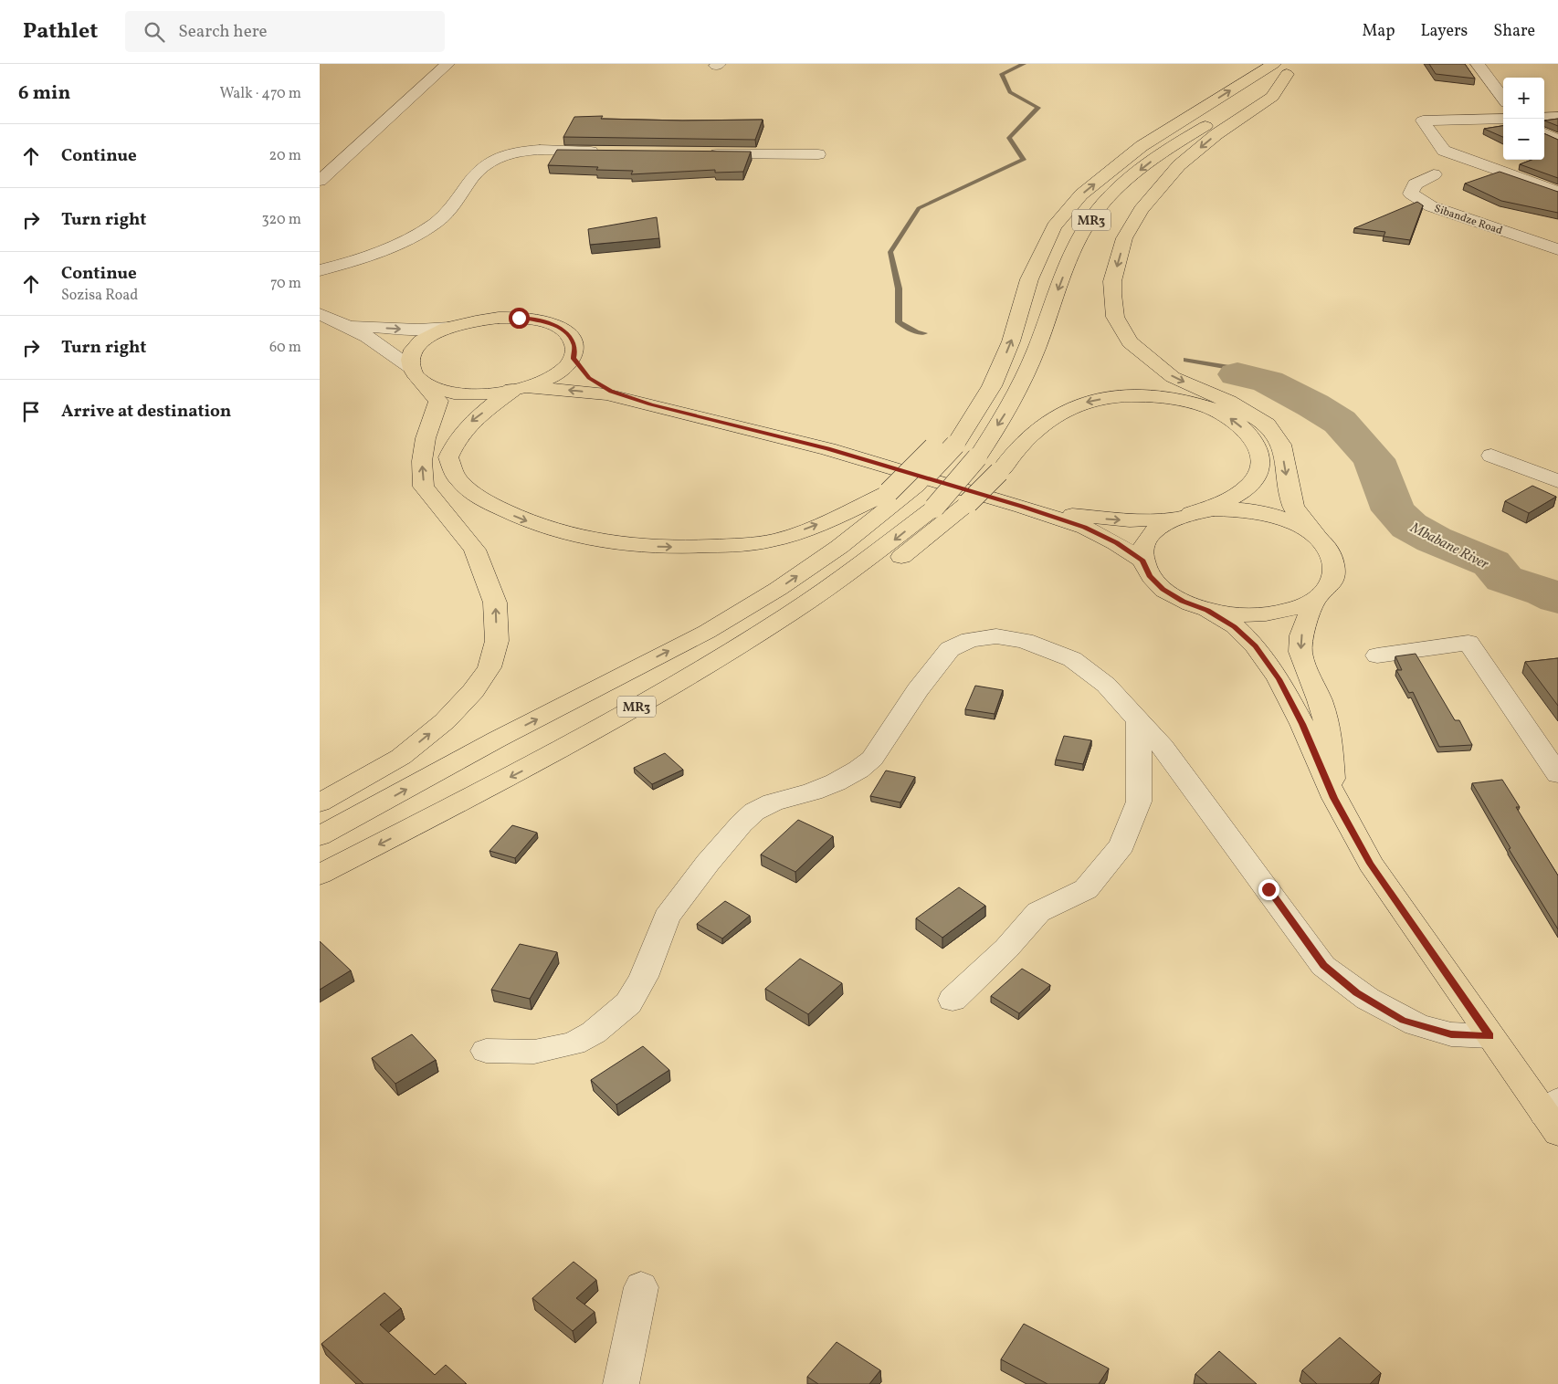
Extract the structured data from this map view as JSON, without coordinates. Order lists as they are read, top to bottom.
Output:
{
  "streets": {
    "main road": ["MR3"],
    "street": ["Sibandze Road"]
  },
  "water": ["Mbabane River"],
  "page": {
    "header": "Pathlet",
    "search": "Search here",
    "nav": ["Map", "Layers", "Share"],
    "heading": ["6 min", "Walk · 470 m"],
    "map_buttons": ["+", "−"],
    "list": [
      ["Continue", "20 m"],
      ["Turn right", "320 m"],
      ["Continue", "Sozisa Road", "70 m"],
      ["Turn right", "60 m"],
      "Arrive at destination"
    ]
  }
}
